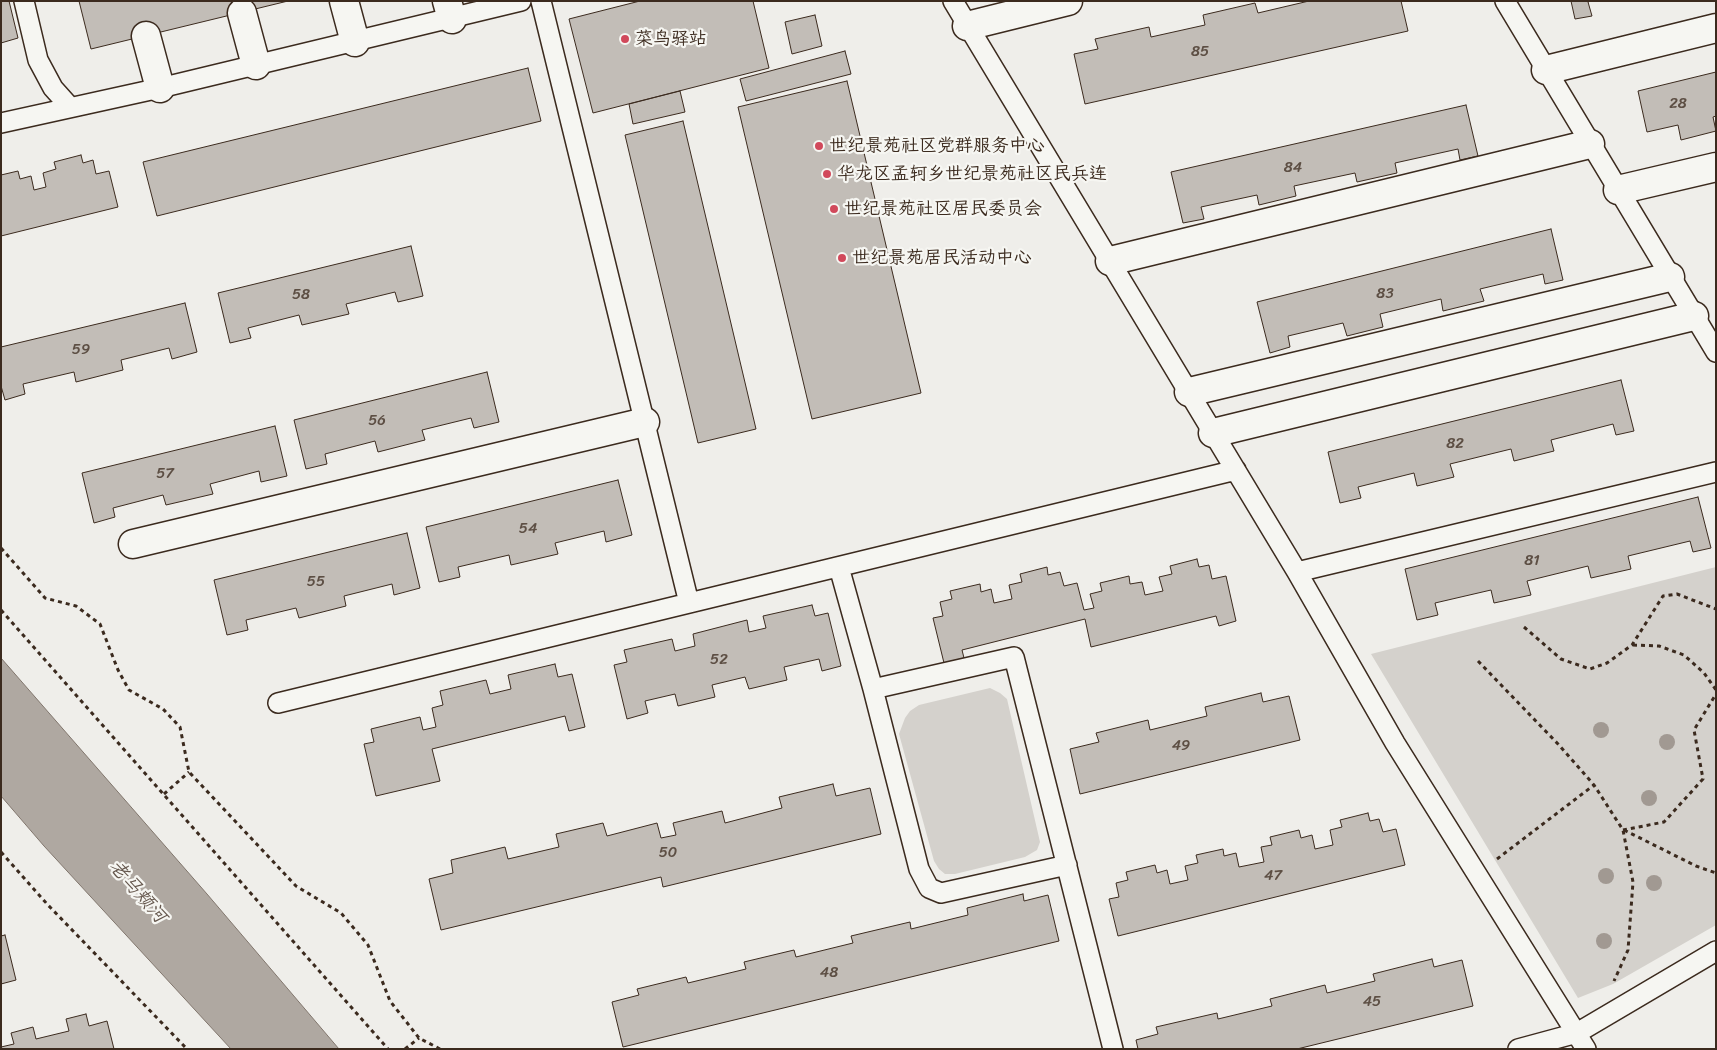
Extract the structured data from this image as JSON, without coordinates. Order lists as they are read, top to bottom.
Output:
{
  "water": ["老马颊河"],
  "places": [
    "菜鸟驿站",
    "世纪景苑社区党群服务中心",
    "华龙区孟轲乡世纪景苑社区民兵连",
    "世纪景苑社区居民委员会",
    "世纪景苑居民活动中心"
  ],
  "house_numbers": [
    "85",
    "28",
    "84",
    "83",
    "58",
    "59",
    "56",
    "82",
    "57",
    "54",
    "81",
    "55",
    "52",
    "49",
    "50",
    "47",
    "48",
    "45"
  ]
}
